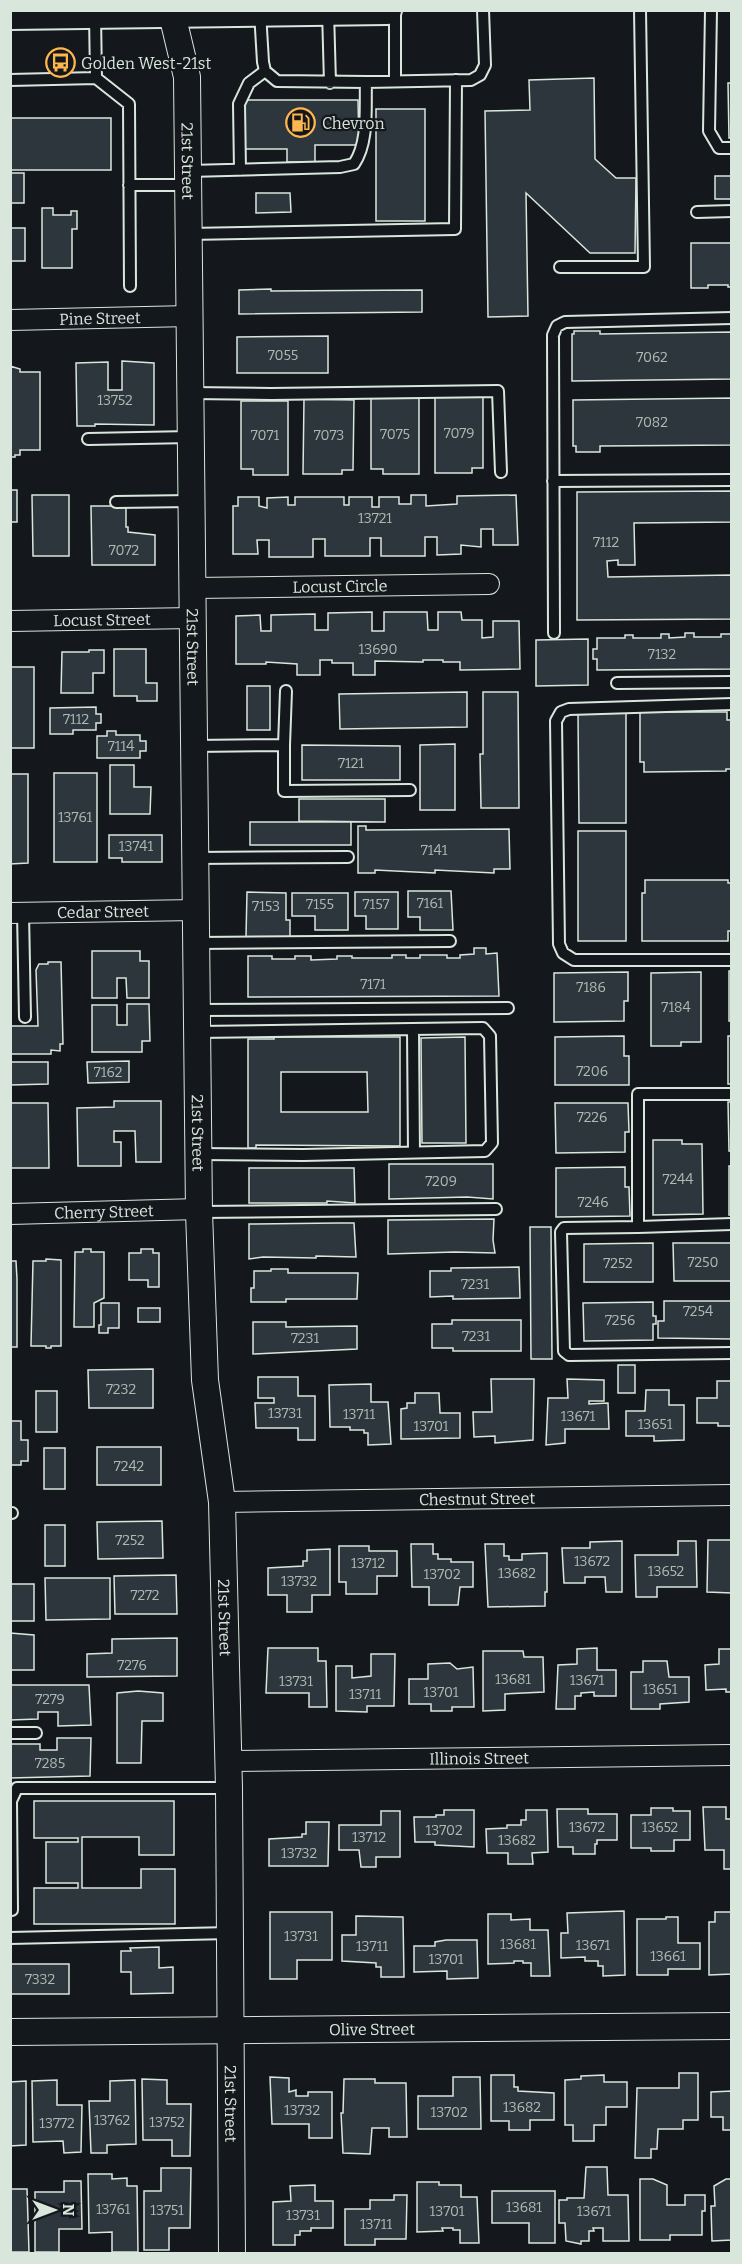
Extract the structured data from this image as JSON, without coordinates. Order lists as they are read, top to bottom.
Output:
{
  "streets": {
    "street": [
      "21st Street",
      "Pine Street",
      "Locust Circle",
      "Locust Street",
      "Cedar Street",
      "Cherry Street",
      "Chestnut Street",
      "Illinois Street",
      "Olive Street"
    ]
  },
  "crossings": [
    ["21st Street", "Pine Street"],
    ["21st Street", "Locust Circle"],
    ["21st Street", "Locust Street"],
    ["21st Street", "Cedar Street"],
    ["21st Street", "Cherry Street"],
    ["21st Street", "Chestnut Street"],
    ["21st Street", "Illinois Street"],
    ["21st Street", "Olive Street"]
  ],
  "places": {
    "bus stop": ["Golden West-21st"],
    "fuel station": ["Chevron"]
  },
  "house_numbers": [
    "7055",
    "7062",
    "13752",
    "7082",
    "7079",
    "7075",
    "7071",
    "7073",
    "13721",
    "7112",
    "7072",
    "13690",
    "7132",
    "7112",
    "7114",
    "7121",
    "13761",
    "13741",
    "7141",
    "7161",
    "7155",
    "7157",
    "7153",
    "7171",
    "7186",
    "7184",
    "7206",
    "7162",
    "7226",
    "7244",
    "7209",
    "7246",
    "7250",
    "7252",
    "7231",
    "7254",
    "7256",
    "7231",
    "7231",
    "7232",
    "13731",
    "13711",
    "13671",
    "13651",
    "13701",
    "7242",
    "7252",
    "13672",
    "13712",
    "13652",
    "13682",
    "13702",
    "13732",
    "7272",
    "7276",
    "13681",
    "13671",
    "13731",
    "13651",
    "13701",
    "13711",
    "7279",
    "7285",
    "13672",
    "13652",
    "13702",
    "13712",
    "13682",
    "13732",
    "13731",
    "13681",
    "13671",
    "13711",
    "13661",
    "13701",
    "7332",
    "13682",
    "13732",
    "13702",
    "13762",
    "13752",
    "13772",
    "13681",
    "13761",
    "13751",
    "13701",
    "13671",
    "13731",
    "13711"
  ],
  "north": "right"
}
